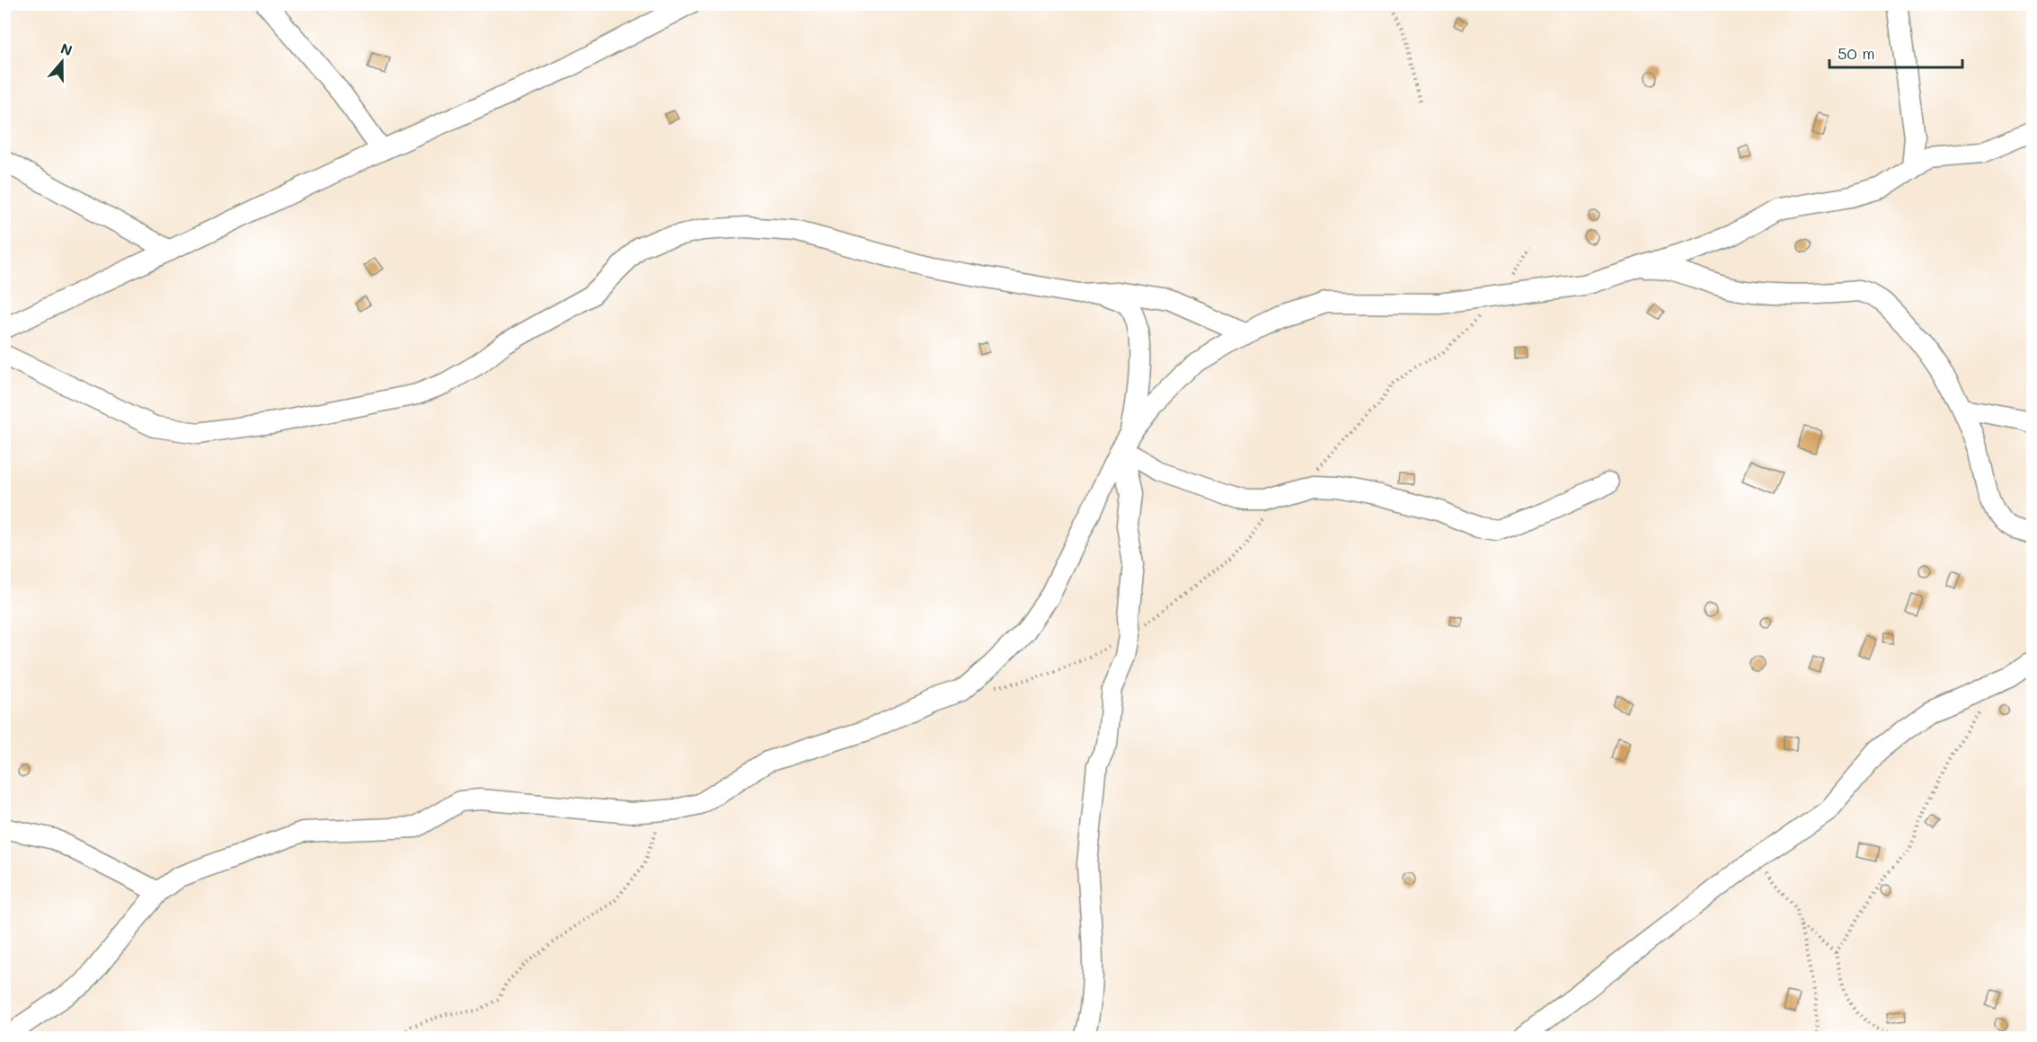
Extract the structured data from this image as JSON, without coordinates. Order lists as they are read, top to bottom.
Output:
{
  "scale_bar": "50 m",
  "north": "top"
}
